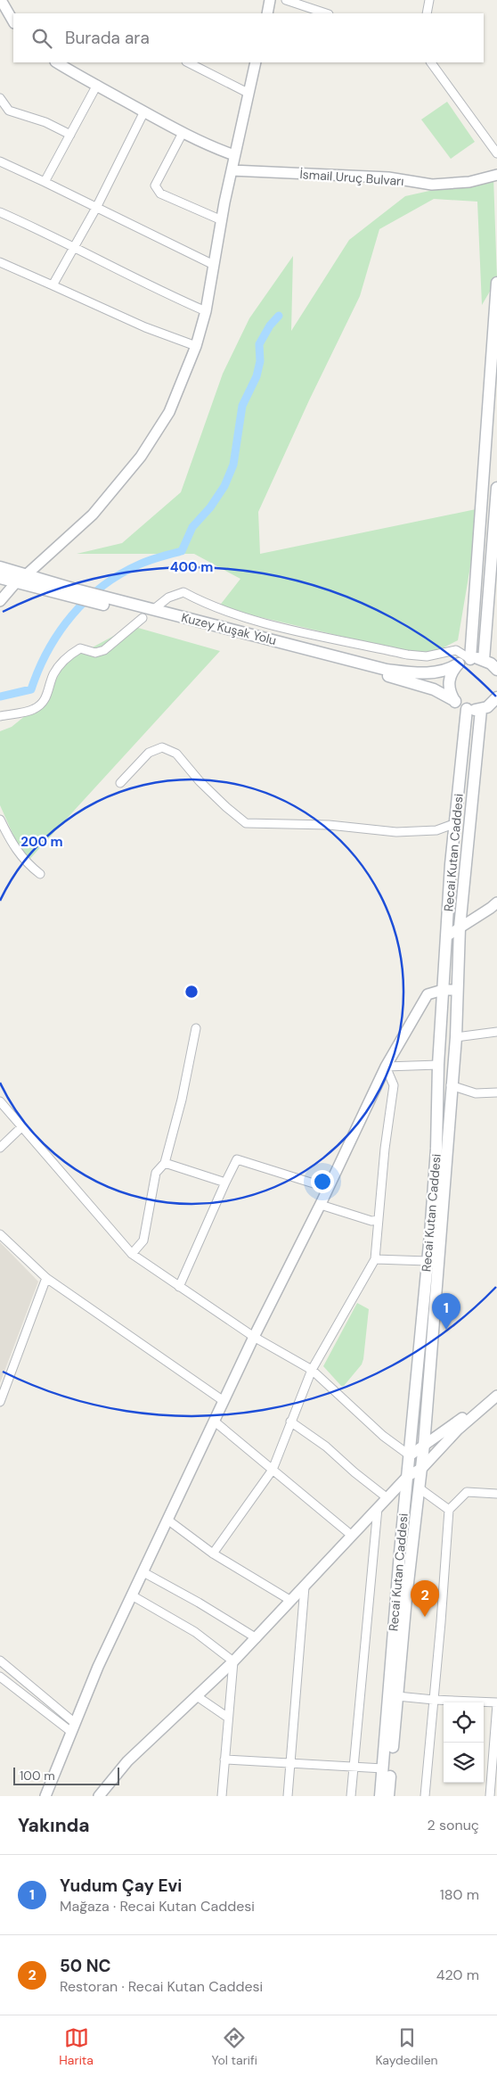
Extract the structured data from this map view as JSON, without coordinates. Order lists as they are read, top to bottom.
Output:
{
  "streets": {
    "main road": ["Kuzey Kuşak Yolu", "Recai Kutan Caddesi"],
    "street": ["İsmail Uruç Bulvarı"]
  },
  "crossings": [
    ["Kuzey Kuşak Yolu", "Recai Kutan Caddesi"]
  ],
  "scale_bar": "100 m",
  "page": {
    "search": "Burada ara",
    "pins": ["1", "2"],
    "scale": "100 m",
    "heading": ["Yakında", "2 sonuç"],
    "list": [
      {
        "mark": "1",
        "name": "Yudum Çay Evi",
        "note": "Mağaza · Recai Kutan Caddesi",
        "value": "180 m"
      },
      {
        "mark": "2",
        "name": "50 NC",
        "note": "Restoran · Recai Kutan Caddesi",
        "value": "420 m"
      }
    ],
    "nav": ["Harita", "Yol tarifi", "Kaydedilen"]
  },
  "rings": ["400 m", "200 m"]
}
